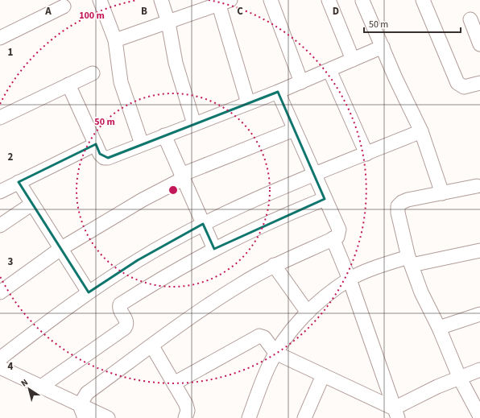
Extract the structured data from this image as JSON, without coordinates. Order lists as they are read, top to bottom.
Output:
{
  "scale_bar": "50 m",
  "north": "top left",
  "grid": {
    "columns": [
      "A",
      "B",
      "C",
      "D"
    ],
    "rows": [
      "1",
      "2",
      "3",
      "4"
    ]
  },
  "rings": ["100 m", "50 m"]
}
